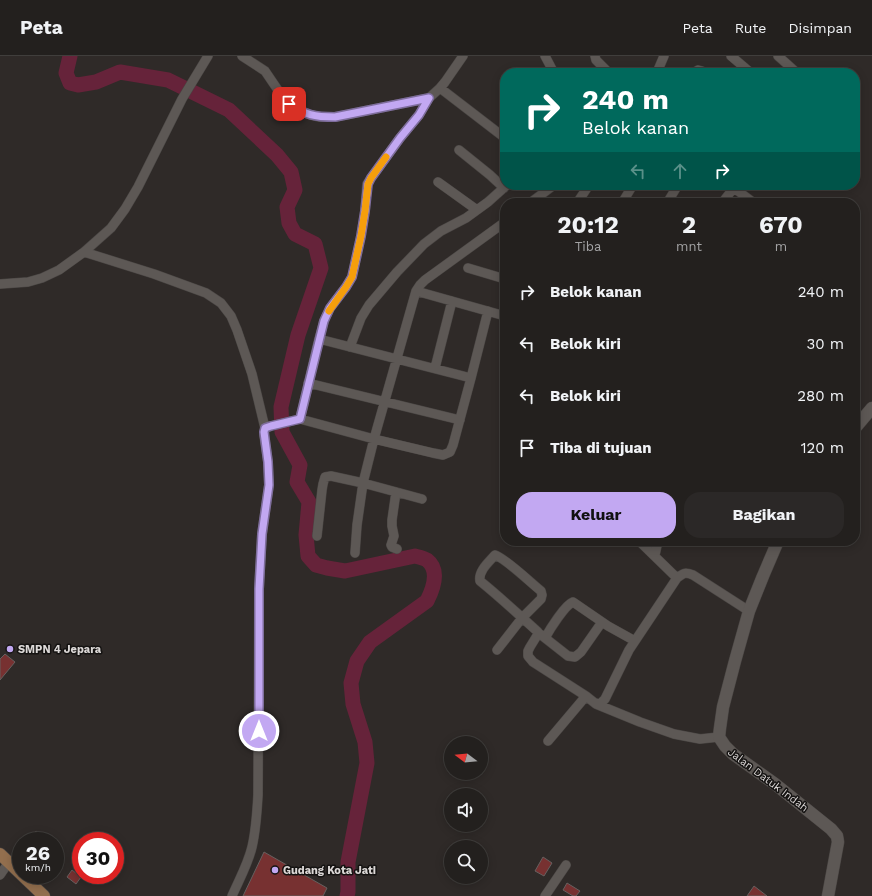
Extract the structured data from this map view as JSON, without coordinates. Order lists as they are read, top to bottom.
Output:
{
  "streets": {
    "street": ["Jalan Datuk Indah"]
  },
  "places": ["SMPN 4 Jepara", "Gudang Kota Jati"],
  "north": "left",
  "page": {
    "header": "Peta",
    "nav": ["Peta", "Rute", "Disimpan"],
    "turn": ["240 m", "Belok kanan"],
    "eta": [
      "20:12",
      "Tiba",
      "2",
      "mnt",
      "670",
      "m"
    ],
    "list": [
      {
        "name": "Belok kanan",
        "value": "240 m"
      },
      {
        "name": "Belok kiri",
        "value": "30 m"
      },
      {
        "name": "Belok kiri",
        "value": "280 m"
      },
      {
        "name": "Tiba di tujuan",
        "value": "120 m"
      }
    ],
    "buttons": ["Keluar", "Bagikan"],
    "speed": "26 km/h",
    "limit": "30"
  }
}
